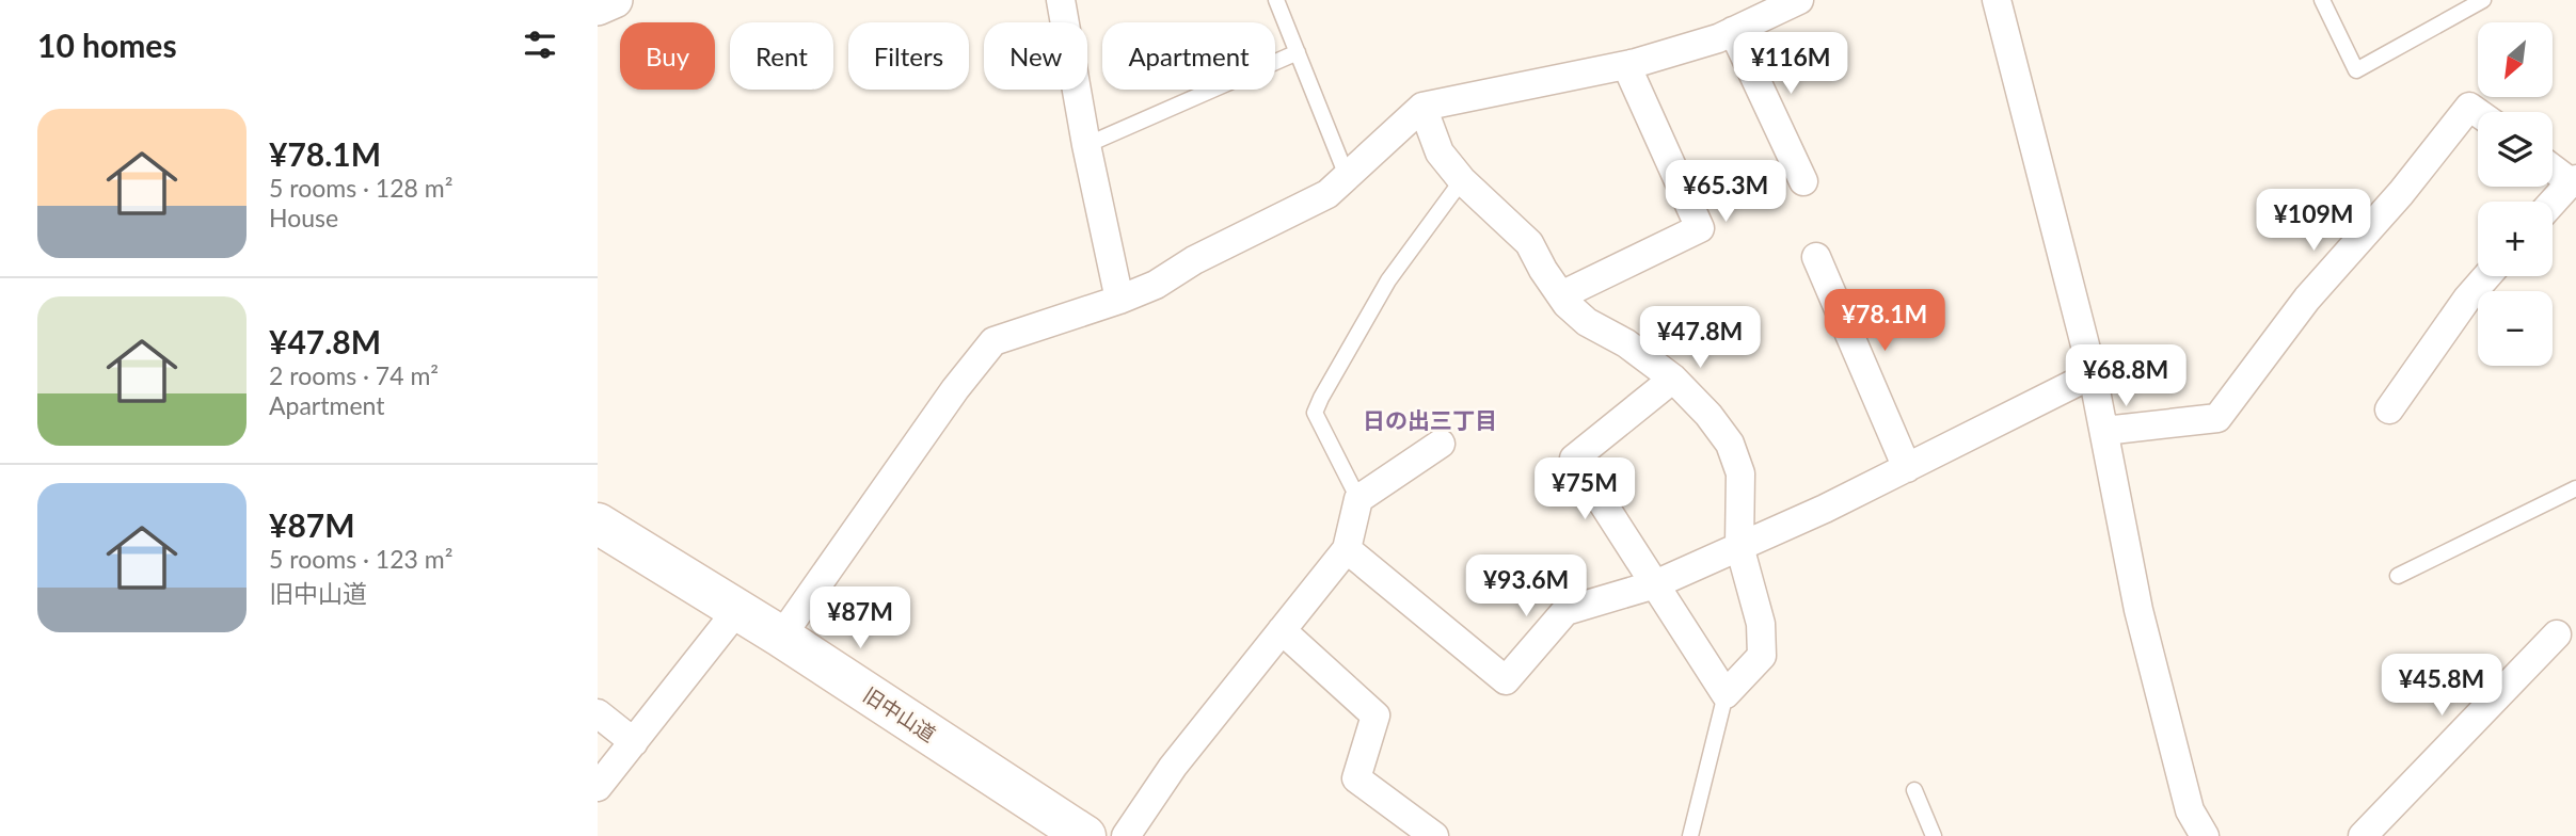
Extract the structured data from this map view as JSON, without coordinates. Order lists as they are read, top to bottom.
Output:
{
  "streets": {
    "main road": ["旧中山道"]
  },
  "districts": ["日の出三丁目"],
  "north": "bottom left",
  "page": {
    "heading": "10 homes",
    "map_buttons": ["+", "−"],
    "chip": [
      "Buy",
      "Rent",
      "Filters",
      "New",
      "Apartment"
    ],
    "price": [
      "¥116M",
      "¥65.3M",
      "¥109M",
      "¥78.1M",
      "¥47.8M",
      "¥68.8M",
      "¥75M",
      "¥93.6M",
      "¥87M",
      "¥45.8M"
    ],
    "list": [
      {
        "name": "¥78.1M",
        "note": "5 rooms · 128 m² · House"
      },
      {
        "name": "¥47.8M",
        "note": "2 rooms · 74 m² · Apartment"
      },
      {
        "name": "¥87M",
        "note": "5 rooms · 123 m² · 旧中山道"
      }
    ]
  }
}
